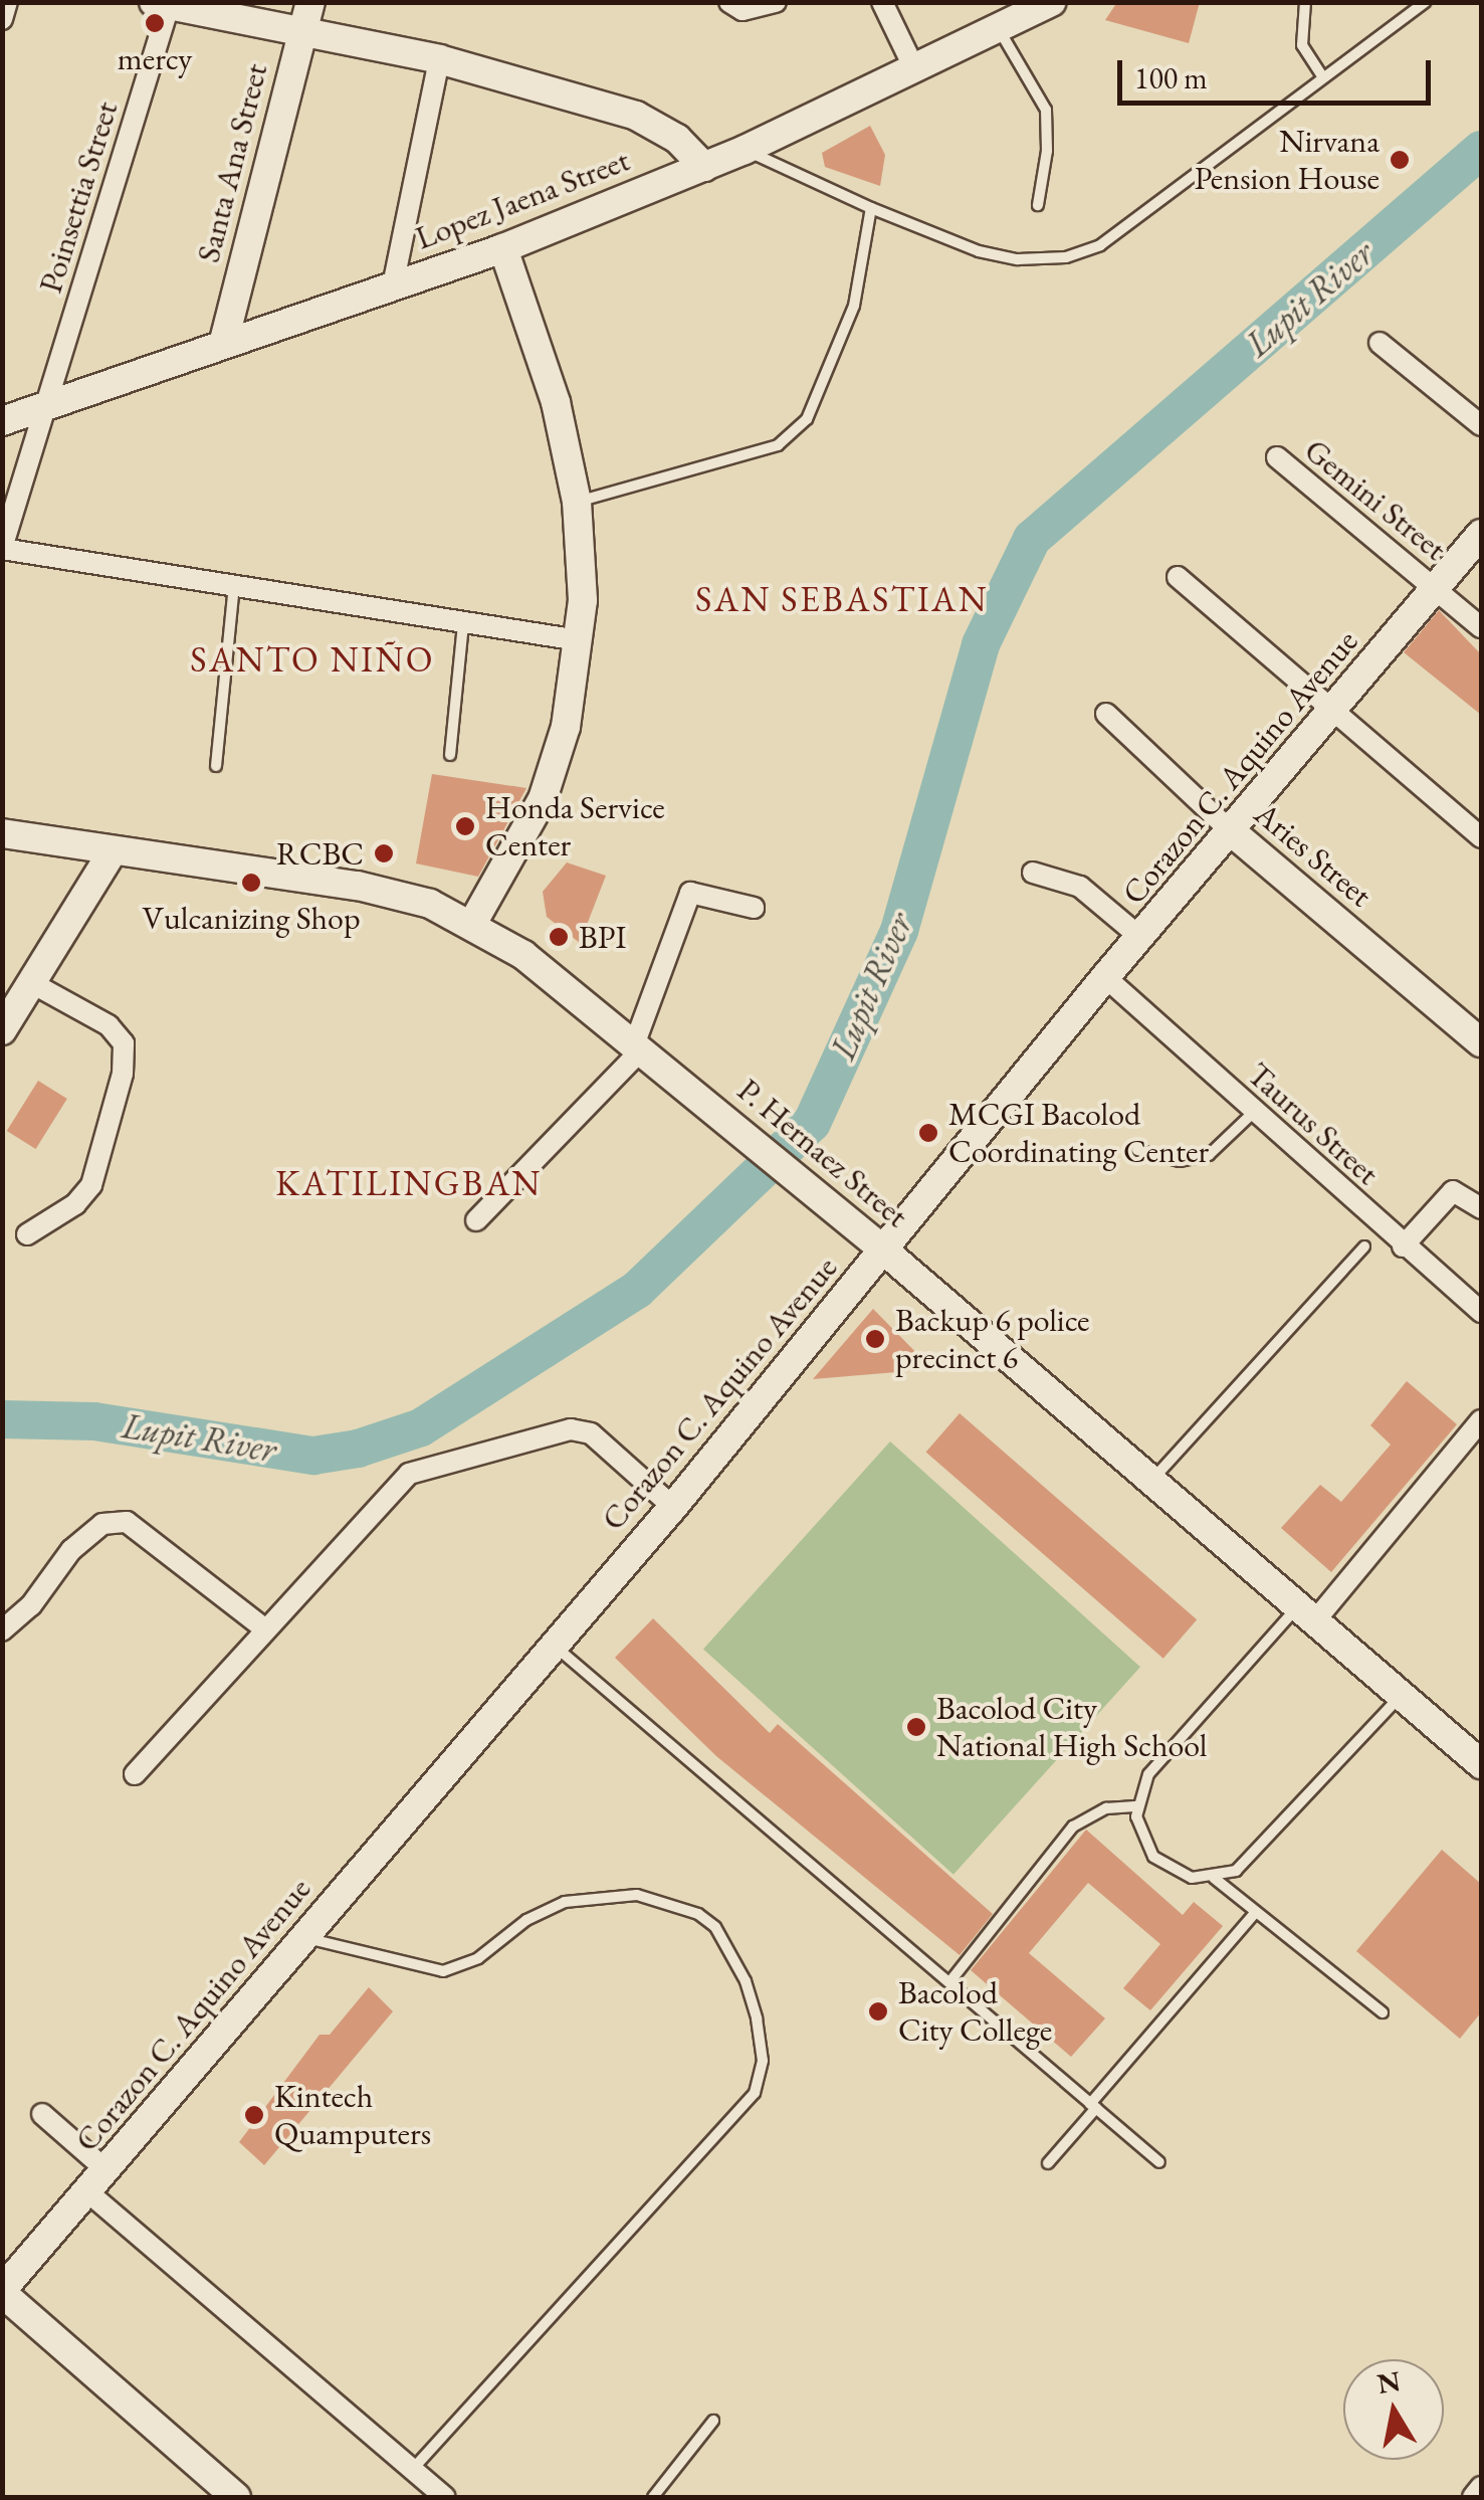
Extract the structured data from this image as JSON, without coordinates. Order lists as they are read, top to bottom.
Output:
{
  "streets": {
    "street": [
      "Santa Ana Street",
      "Poinsettia Street",
      "Lopez Jaena Street",
      "Gemini Street",
      "Corazon C. Aquino Avenue",
      "Aries Street",
      "Taurus Street",
      "P. Hernaez Street"
    ]
  },
  "crossings": [
    ["Santa Ana Street", "Lopez Jaena Street"],
    ["Poinsettia Street", "Lopez Jaena Street"],
    ["Gemini Street", "Corazon C. Aquino Avenue"],
    ["Corazon C. Aquino Avenue", "Aries Street"],
    ["Corazon C. Aquino Avenue", "Taurus Street"],
    ["Corazon C. Aquino Avenue", "P. Hernaez Street"]
  ],
  "districts": ["SAN SEBASTIAN", "SANTO NIÑO", "KATILINGBAN"],
  "water": ["Lupit River"],
  "places": [
    "mercy",
    "Nirvana Pension House",
    "Honda Service Center",
    "RCBC",
    "Vulcanizing Shop",
    "BPI",
    "MCGI Bacolod Coordinating Center",
    "Backup 6 police precinct 6",
    "Bacolod City National High School",
    "Bacolod City College",
    "Kintech Quamputers"
  ],
  "scale_bar": "100 m",
  "north": "top"
}
